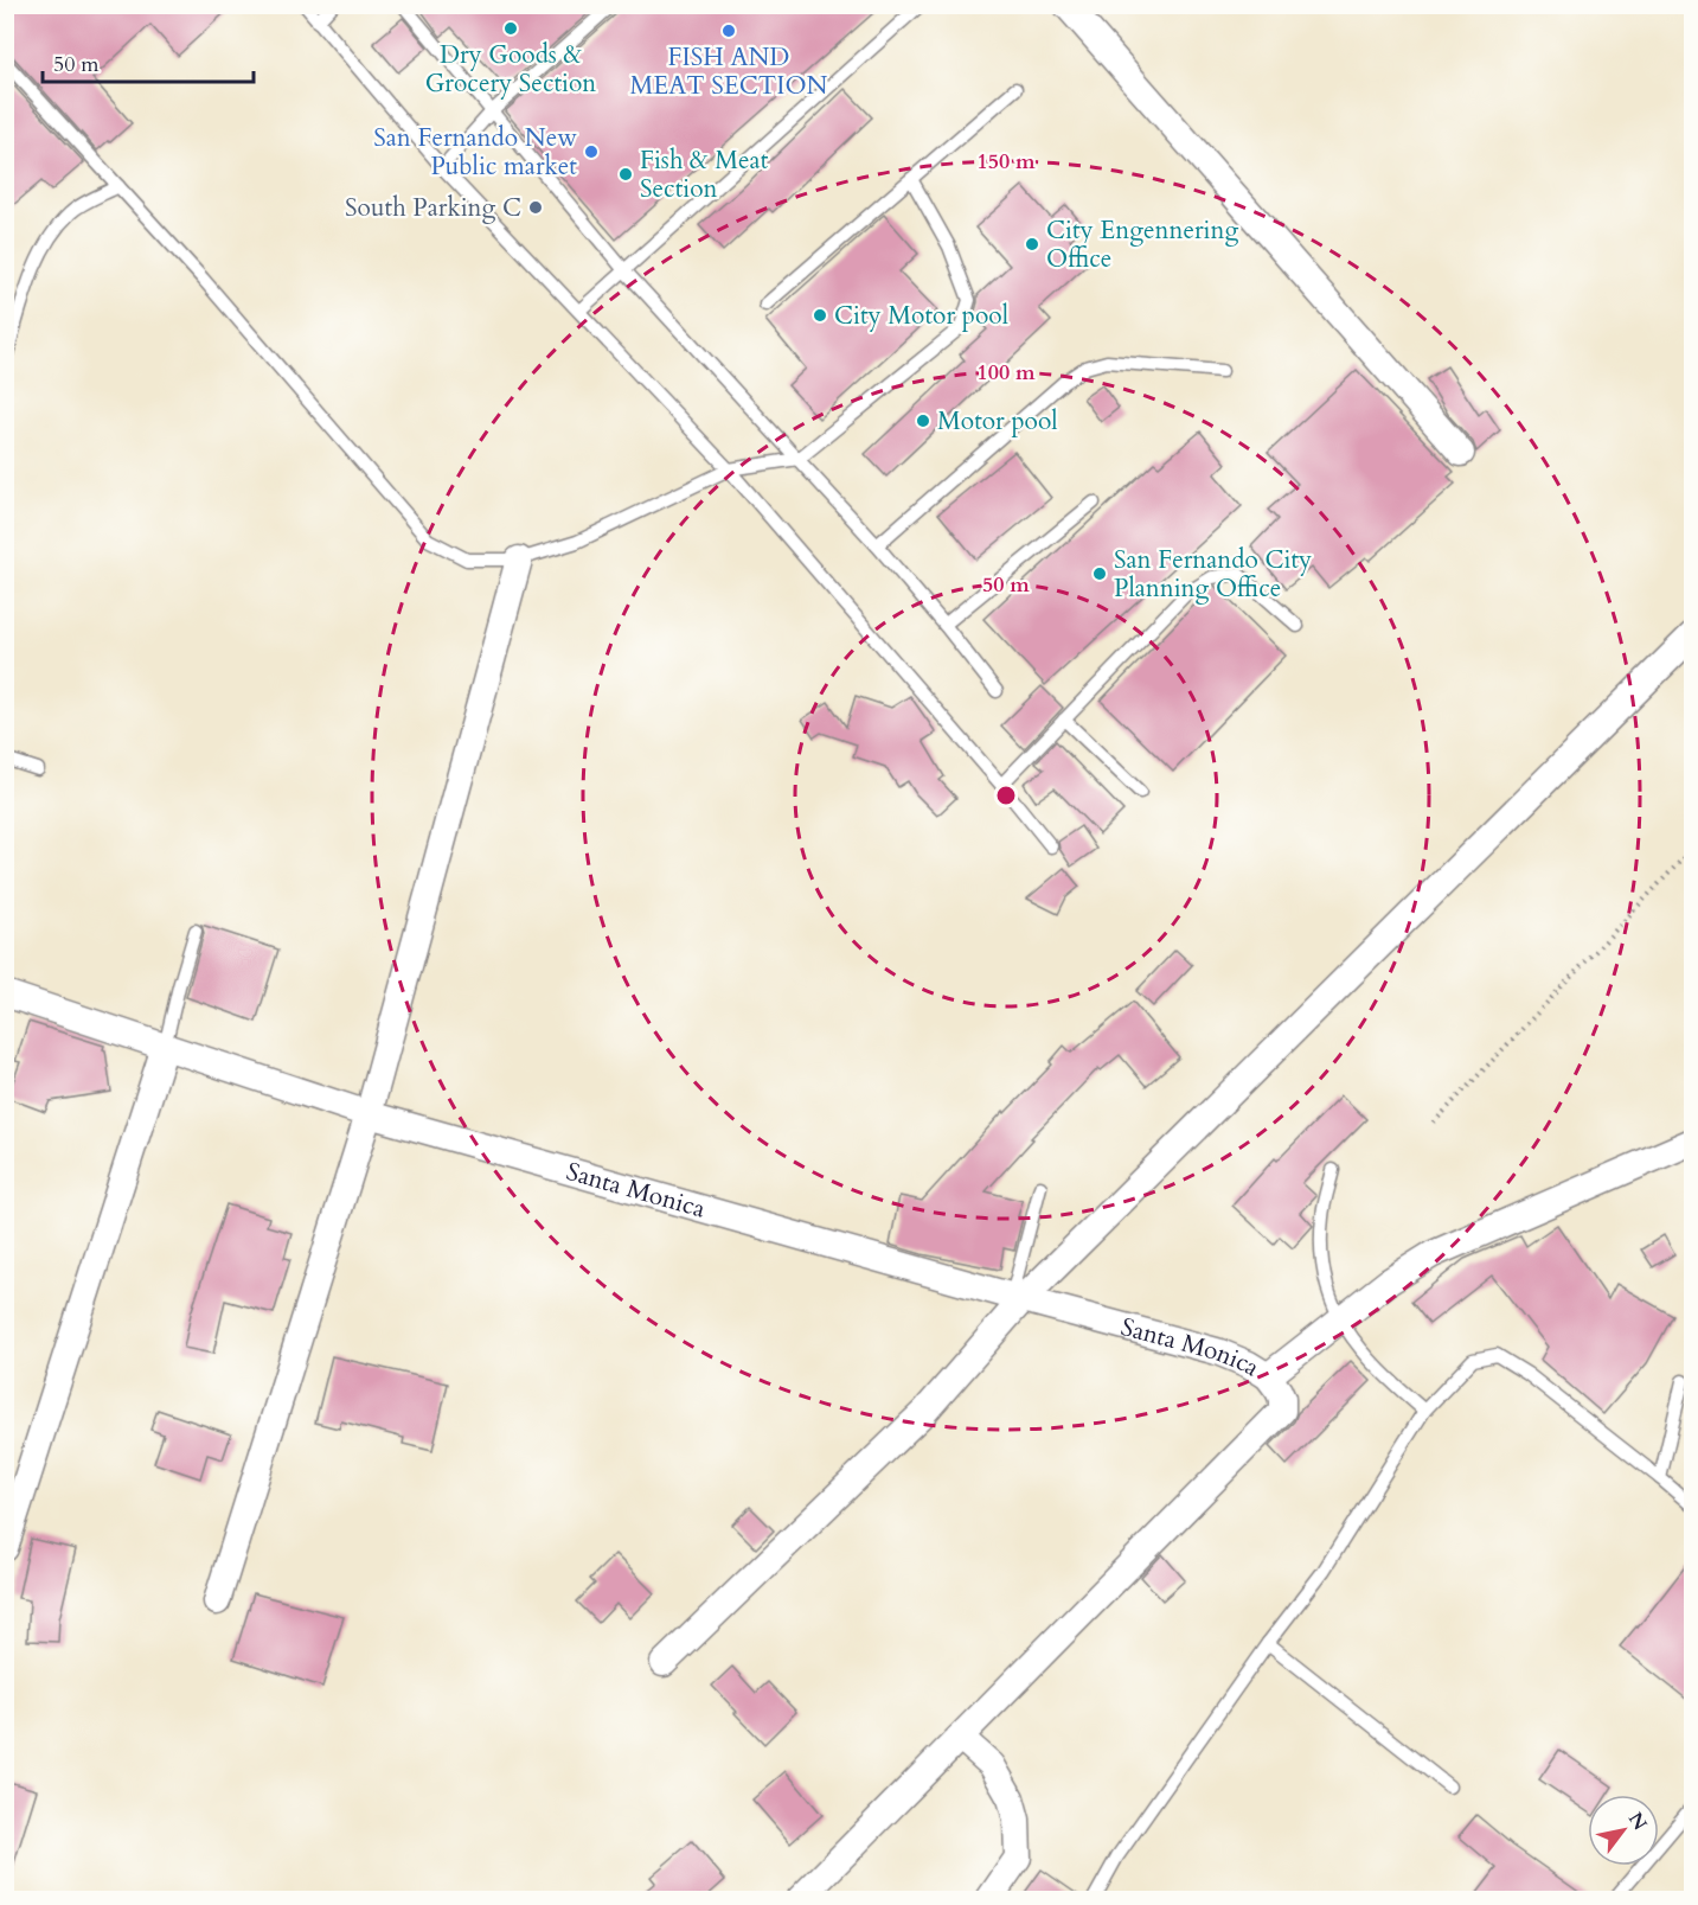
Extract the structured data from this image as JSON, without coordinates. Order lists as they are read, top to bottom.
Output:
{
  "streets": {
    "street": ["Santa Monica"]
  },
  "places": [
    "Dry Goods & Grocery Section",
    "FISH AND MEAT SECTION",
    "San Fernando New Public market",
    "Fish & Meat Section",
    "South Parking C",
    "City Engennering Office",
    "City Motor pool",
    "Motor pool",
    "San Fernando City Planning Office"
  ],
  "scale_bar": "50 m",
  "north": "top right",
  "rings": ["150 m", "100 m", "50 m"]
}
